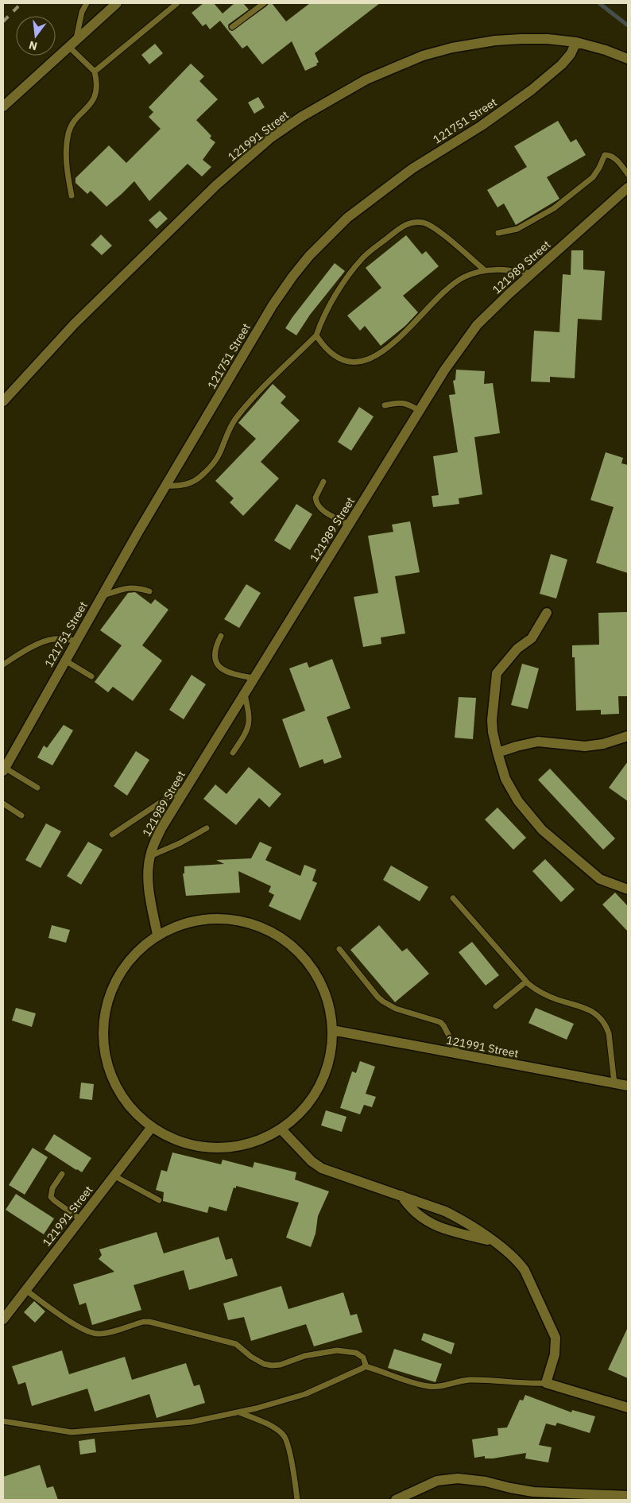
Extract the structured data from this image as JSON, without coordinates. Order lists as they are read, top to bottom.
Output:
{
  "streets": {
    "street": ["121751 Street", "121991 Street", "121989 Street"]
  },
  "crossings": [
    ["121751 Street", "121991 Street"]
  ],
  "north": "bottom"
}
